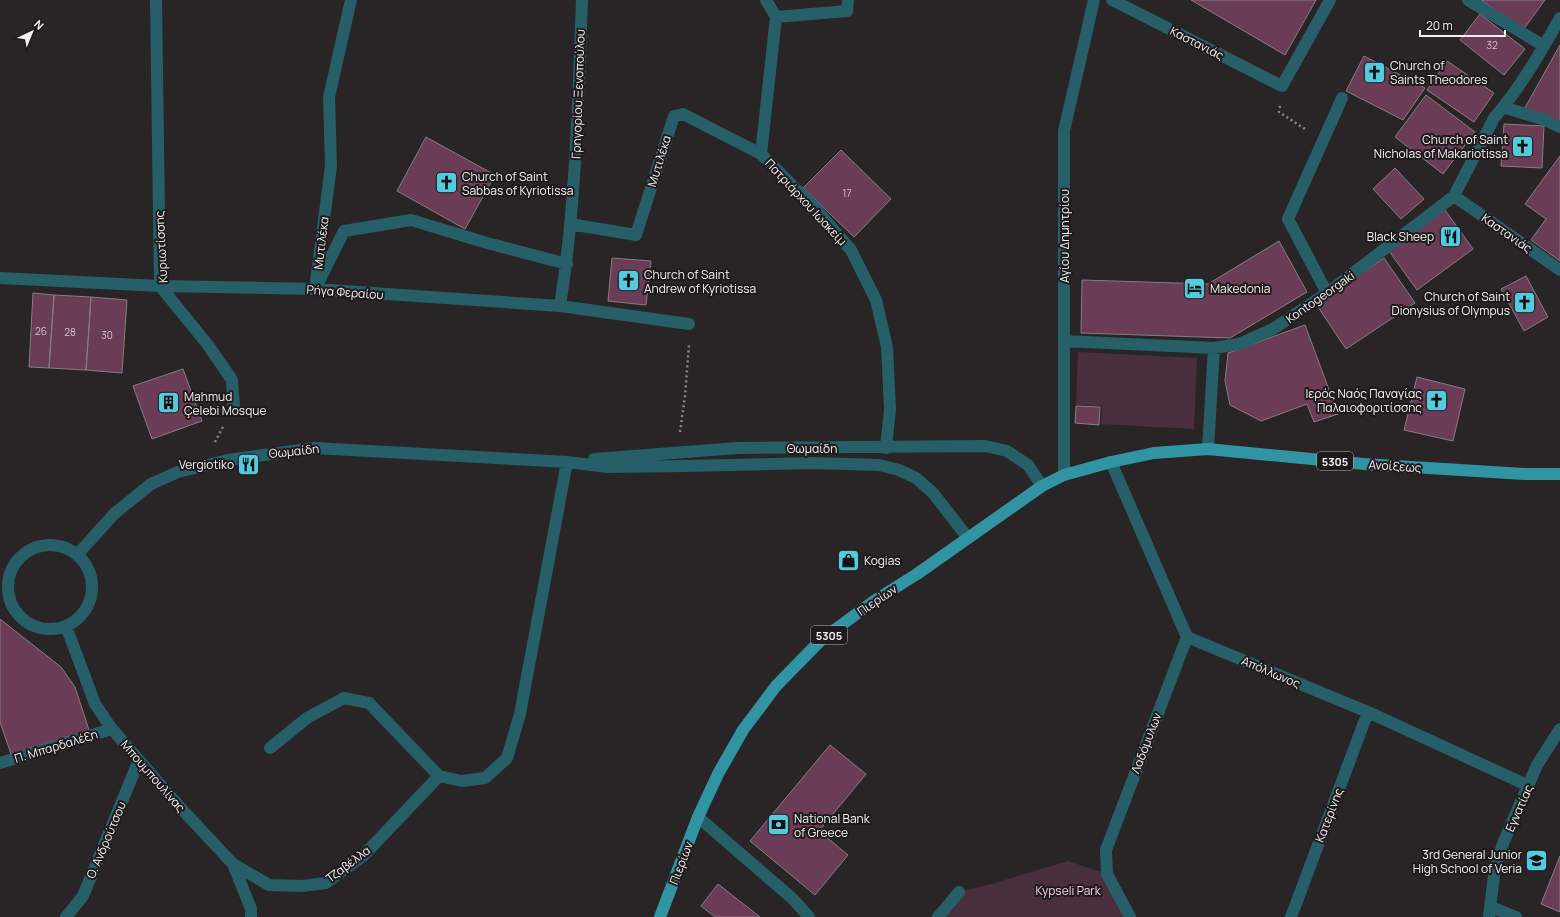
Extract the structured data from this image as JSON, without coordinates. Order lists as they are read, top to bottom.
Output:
{
  "streets": {
    "main road": ["5305", "Ανοίξεως", "Πιερίων"],
    "street": [
      "Καστανιάς",
      "Γρηγορίου Ξενοπούλου",
      "Μυτιλέκα",
      "Πατριάρχου Ιωακείμ",
      "Αγίου Δημητρίου",
      "Κυριωτίσσης",
      "Ρήγα Φεραίου",
      "Kontogeorgaki",
      "Θωμαίδη",
      "Απόλλωνος",
      "Λαδόμυλων",
      "Π. Μπαρδαλέξη",
      "Μπουμπουλίνας",
      "Εγνατίας",
      "Κατερίνης",
      "Ο. Ανδρούτσου",
      "Τζαβέλλα"
    ]
  },
  "crossings": [
    ["Καστανιάς", "Kontogeorgaki"],
    ["Γρηγορίου Ξενοπούλου", "Μυτιλέκα"],
    ["Γρηγορίου Ξενοπούλου", "Ρήγα Φεραίου"],
    ["Μυτιλέκα", "Πατριάρχου Ιωακείμ"],
    ["Μυτιλέκα", "Ρήγα Φεραίου"],
    ["Πατριάρχου Ιωακείμ", "Θωμαίδη"],
    ["Αγίου Δημητρίου", "Kontogeorgaki"],
    ["Αγίου Δημητρίου", "Πιερίων"],
    ["Κυριωτίσσης", "Ρήγα Φεραίου"],
    ["Θωμαίδη", "Πιερίων"],
    ["Θωμαίδη", "Μπουμπουλίνας"],
    ["Ανοίξεως", "Πιερίων"],
    ["Απόλλωνος", "Λαδόμυλων"],
    ["Απόλλωνος", "Εγνατίας"],
    ["Απόλλωνος", "Κατερίνης"],
    ["Π. Μπαρδαλέξη", "Μπουμπουλίνας"],
    ["Μπουμπουλίνας", "Ο. Ανδρούτσου"],
    ["Μπουμπουλίνας", "Τζαβέλλα"]
  ],
  "parks": ["Kypseli Park"],
  "places": {
    "church": [
      "Church of Saints Theodores",
      "Church of Saint Nicholas of Makariotissa",
      "Church of Saint Sabbas of Kyriotissa",
      "Church of Saint Andrew of Kyriotissa",
      "Church of Saint Dionysius of Olympus",
      "Ιερός Ναός Παναγίας Παλαιοφοριτίσσης"
    ],
    "restaurant": ["Black Sheep", "Vergiotiko"],
    "hotel": ["Makedonia"],
    "building": ["Mahmud Çelebi Mosque"],
    "shop": ["Kogias"],
    "bank": ["National Bank of Greece"],
    "school or university": ["3rd General Junior High School of Veria"]
  },
  "house_numbers": [
    "32",
    "17",
    "26",
    "28",
    "30"
  ],
  "scale_bar": "20 m",
  "north": "top right"
}
